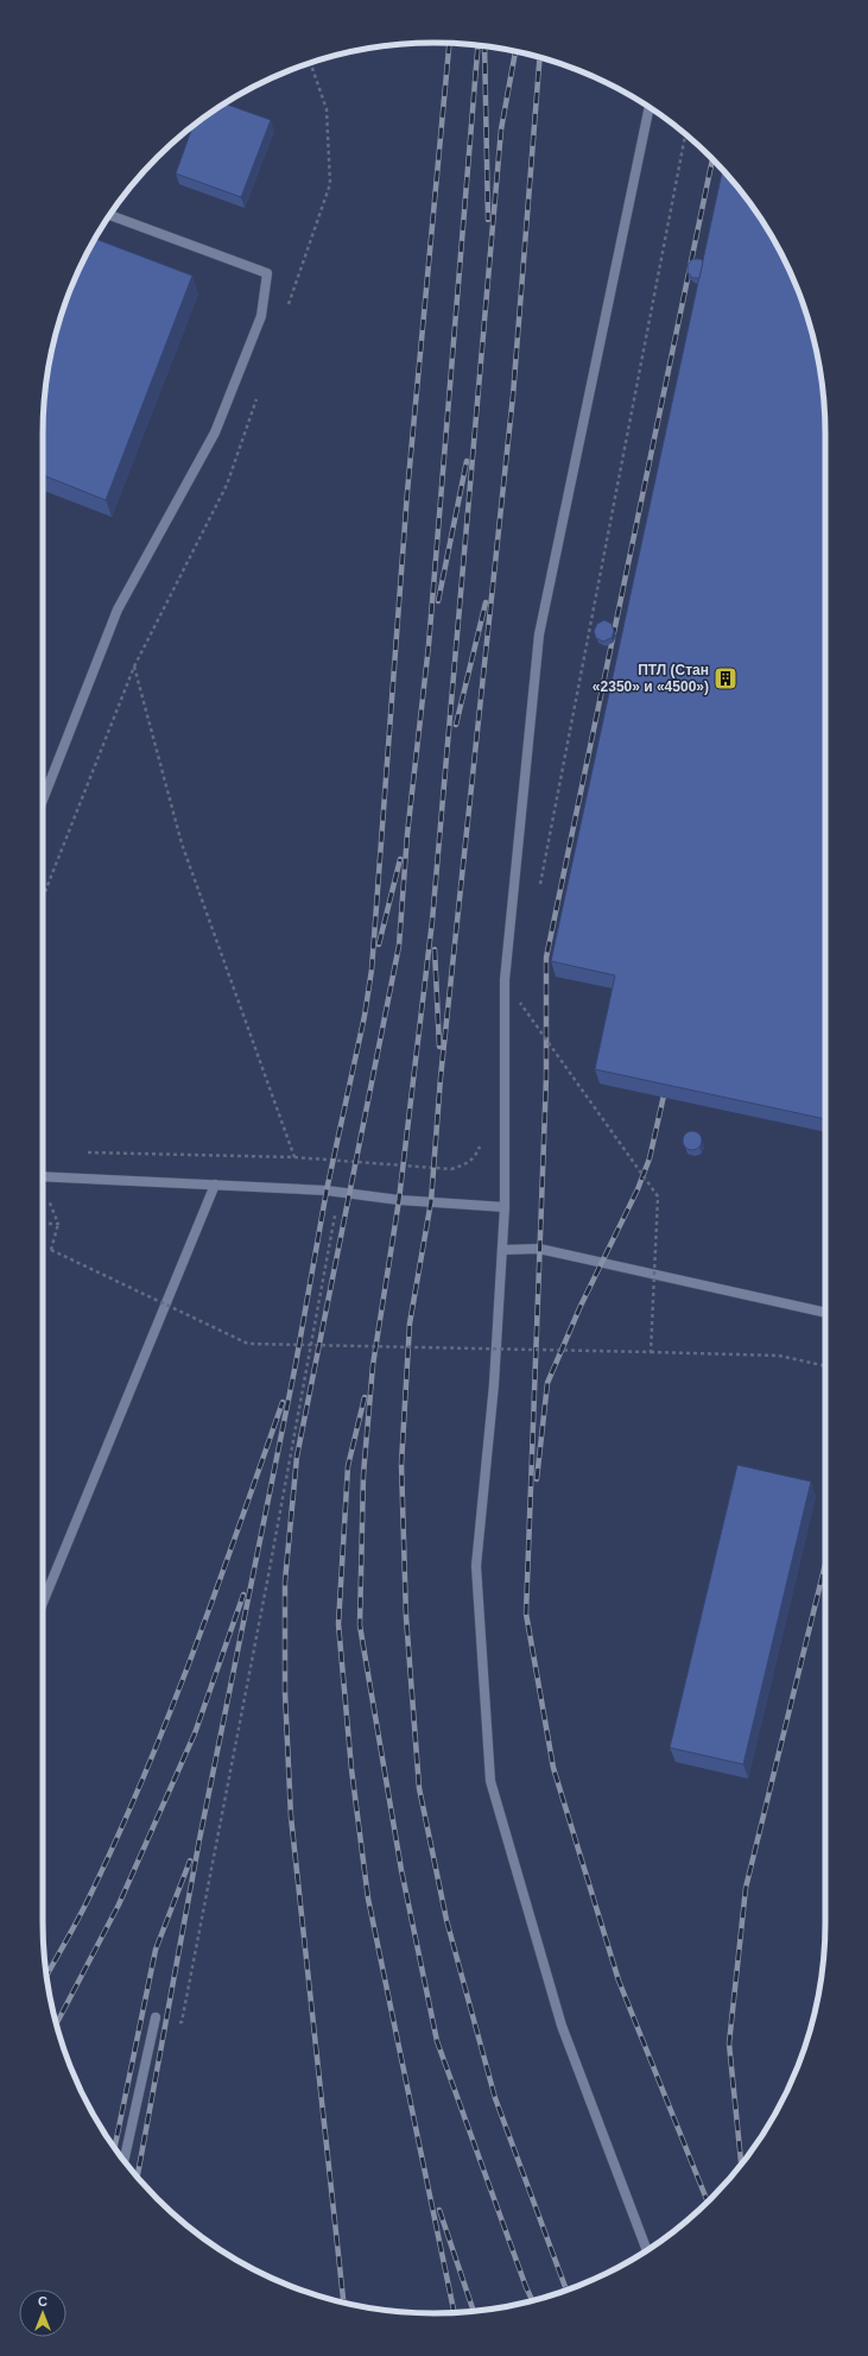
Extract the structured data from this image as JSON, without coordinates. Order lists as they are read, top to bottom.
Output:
{
  "places": {
    "building": ["ПТЛ (Стан «2350» и «4500»)"]
  },
  "north": "top"
}
